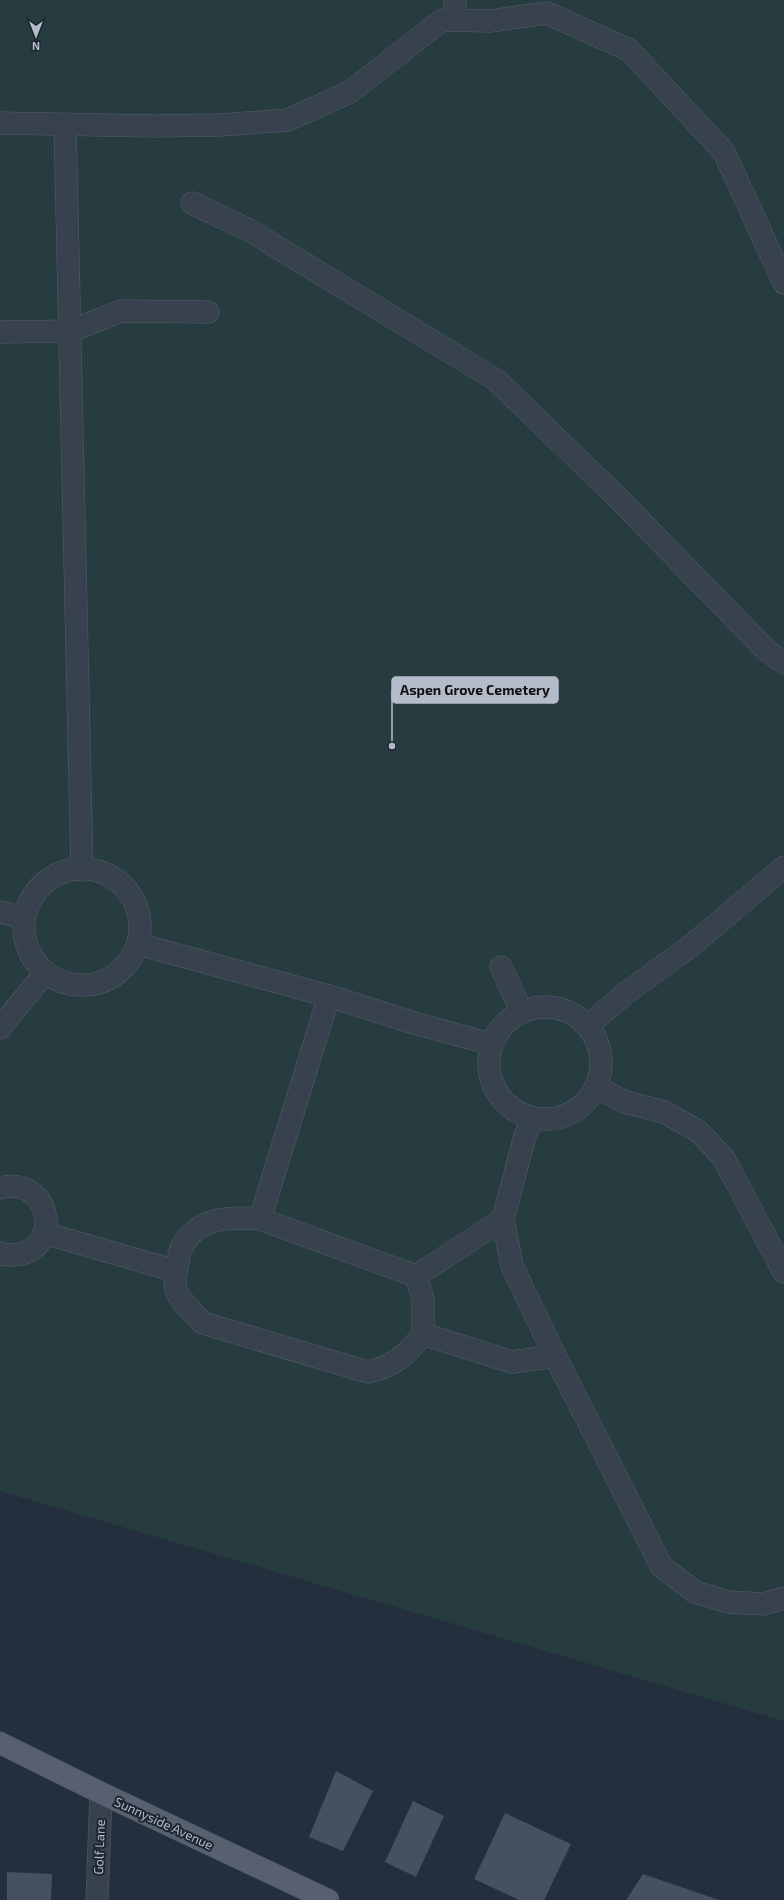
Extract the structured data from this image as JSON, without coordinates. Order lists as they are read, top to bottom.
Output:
{
  "streets": {
    "main road": ["Sunnyside Avenue"],
    "street": ["Golf Lane"]
  },
  "crossings": [
    ["Sunnyside Avenue", "Golf Lane"]
  ],
  "places": ["Aspen Grove Cemetery"],
  "north": "bottom"
}
